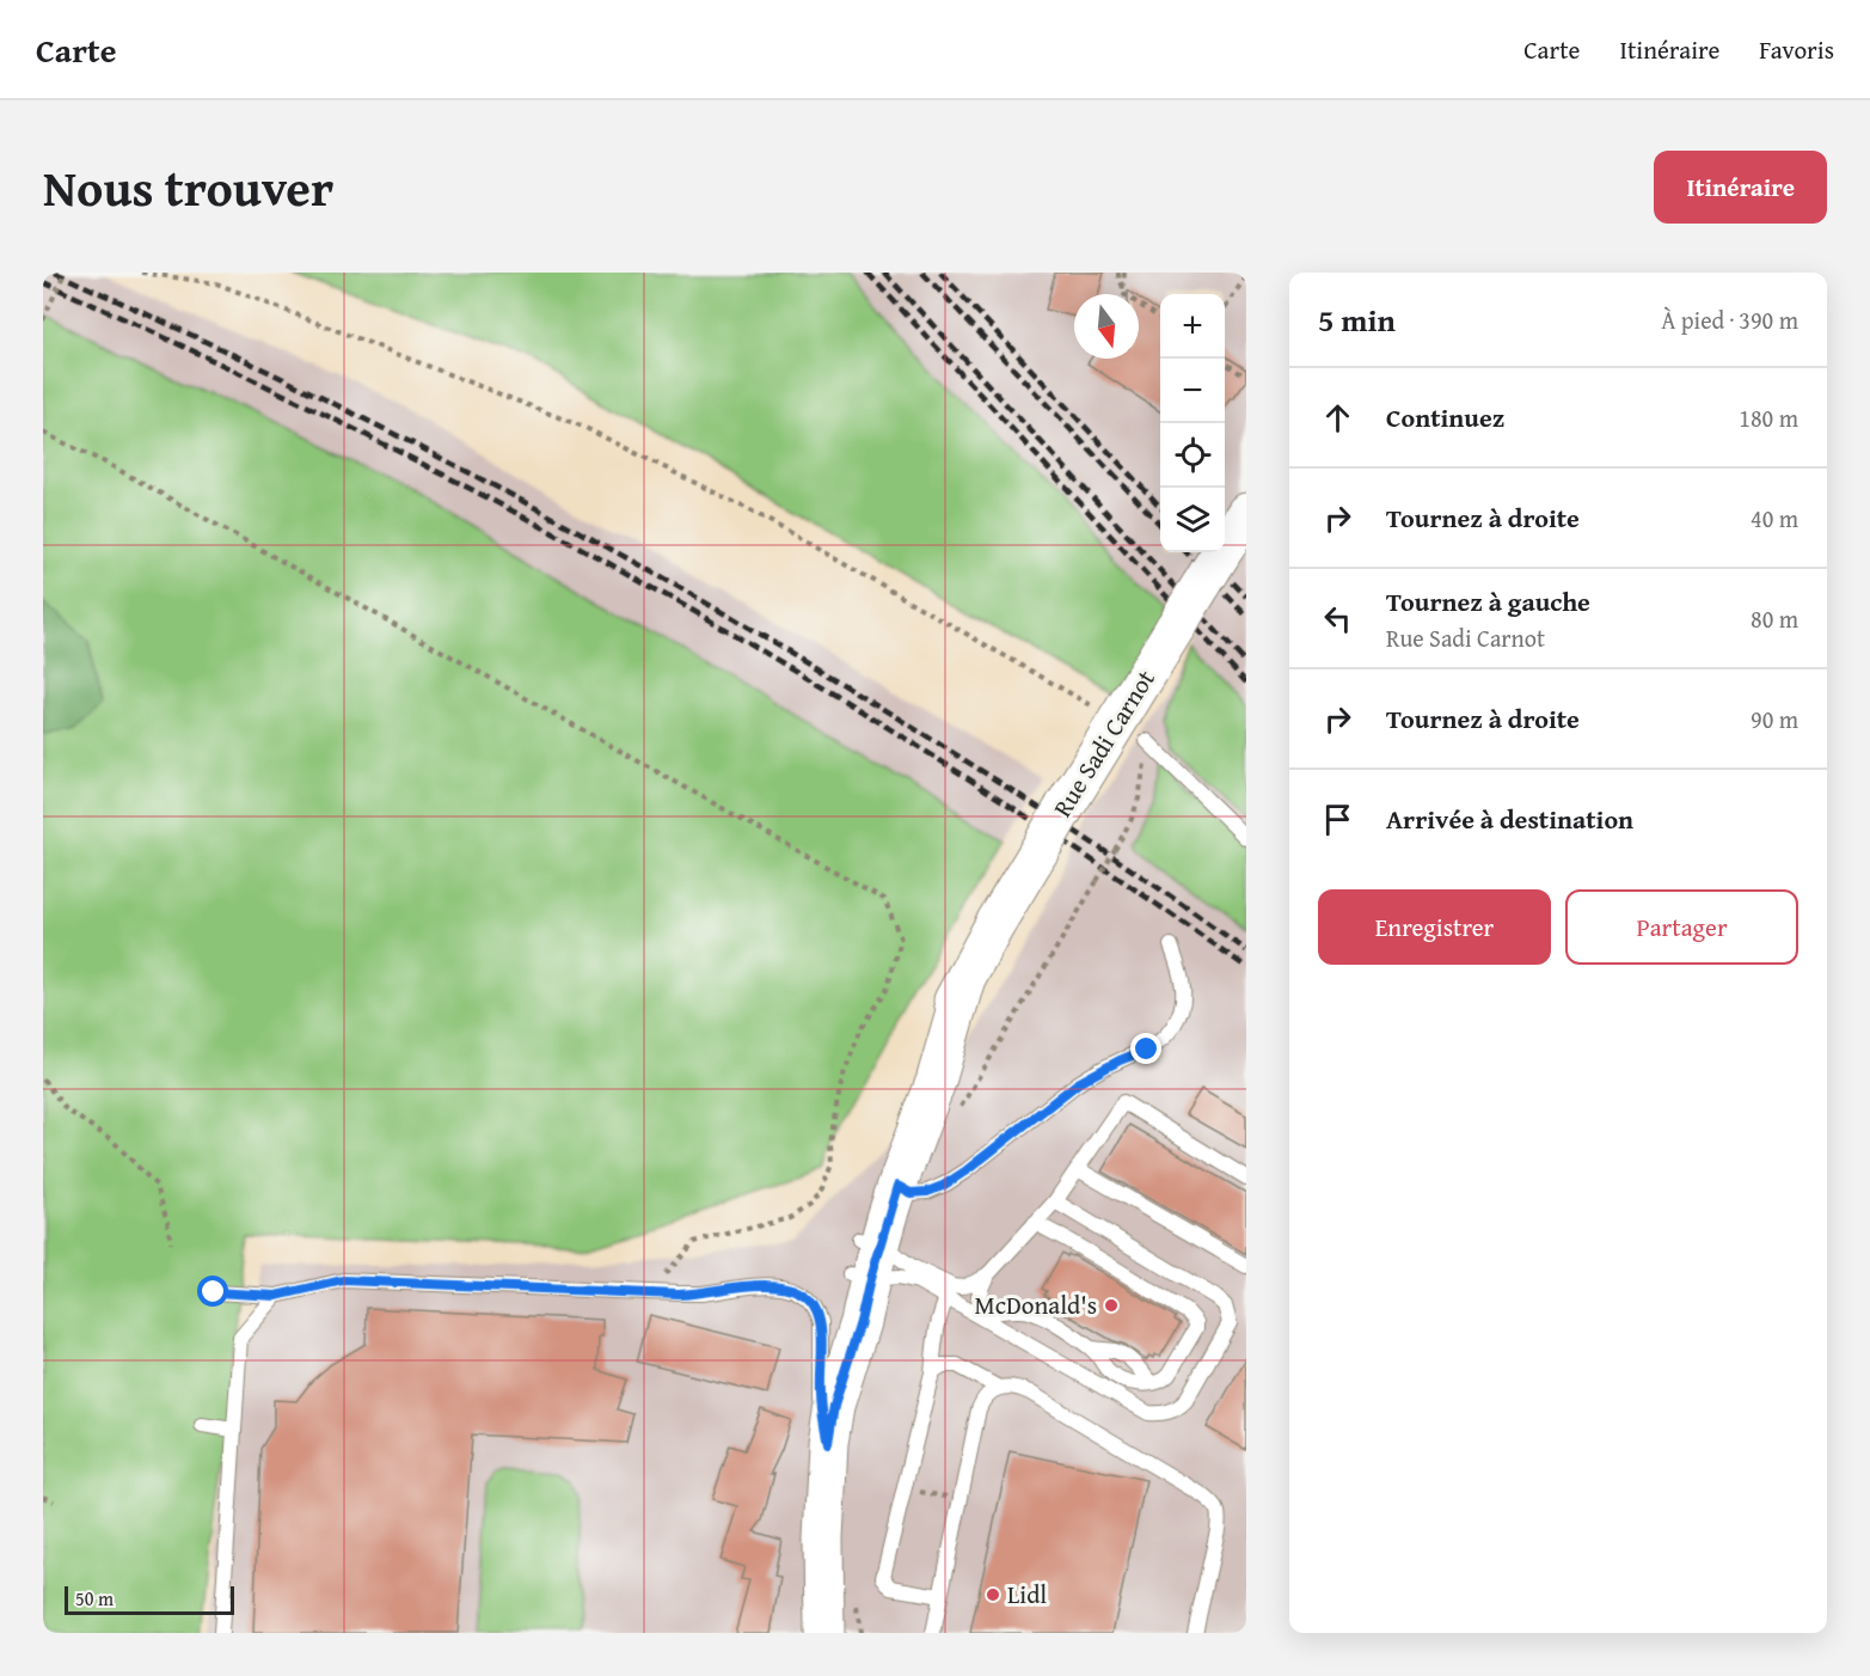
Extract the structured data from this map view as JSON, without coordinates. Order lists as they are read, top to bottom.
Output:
{
  "streets": {
    "main road": ["Rue Sadi Carnot"]
  },
  "places": ["McDonald's", "Lidl"],
  "scale_bar": "50 m",
  "north": "bottom",
  "page": {
    "header": "Carte",
    "nav": ["Carte", "Itinéraire", "Favoris"],
    "title": "Nous trouver",
    "buttons": [
      "Itinéraire",
      ["Enregistrer", "Partager"]
    ],
    "heading": ["5 min", "À pied · 390 m"],
    "map_buttons": ["+", "−"],
    "list": [
      ["Continuez", "180 m"],
      ["Tournez à droite", "40 m"],
      ["Tournez à gauche", "Rue Sadi Carnot", "80 m"],
      ["Tournez à droite", "90 m"],
      "Arrivée à destination"
    ],
    "scale": "50 m"
  }
}
